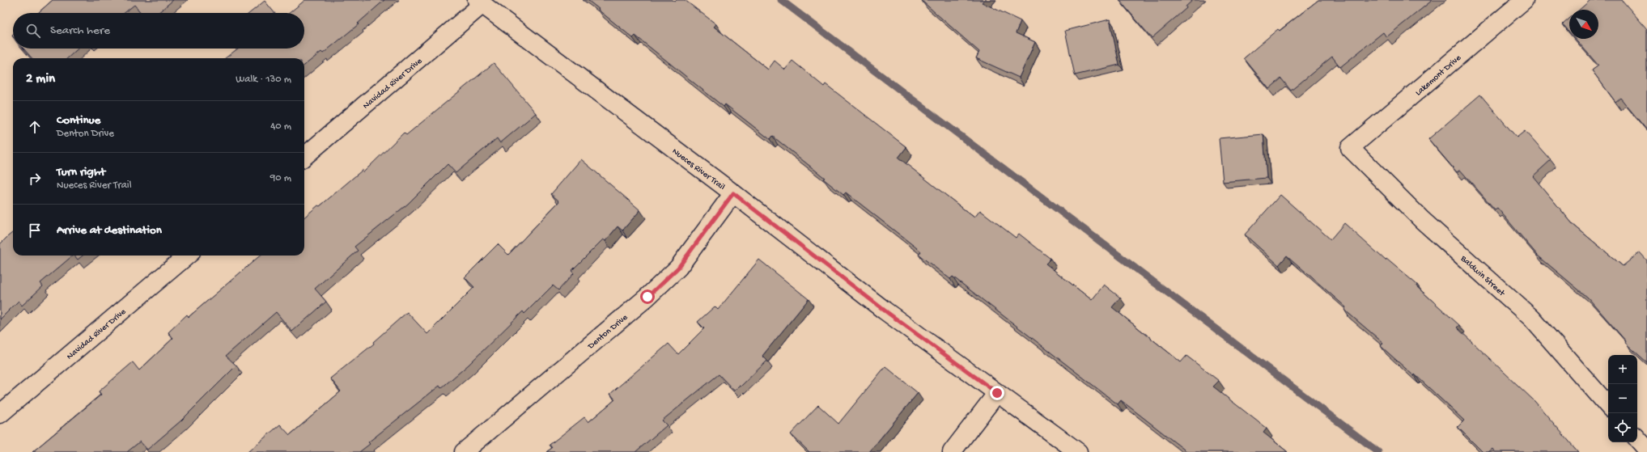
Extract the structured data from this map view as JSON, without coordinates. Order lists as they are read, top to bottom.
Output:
{
  "streets": {
    "street": [
      "Lakemont Drive",
      "Navidad River Drive",
      "Nueces River Trail",
      "Baldwin Street",
      "Denton Drive"
    ]
  },
  "crossings": [
    ["Lakemont Drive", "Baldwin Street"],
    ["Navidad River Drive", "Nueces River Trail"],
    ["Nueces River Trail", "Denton Drive"]
  ],
  "north": "bottom right",
  "page": {
    "search": "Search here",
    "heading": ["2 min", "Walk · 130 m"],
    "list": [
      ["Continue", "Denton Drive", "40 m"],
      ["Turn right", "Nueces River Trail", "90 m"],
      "Arrive at destination"
    ],
    "map_buttons": ["+", "−"]
  }
}
